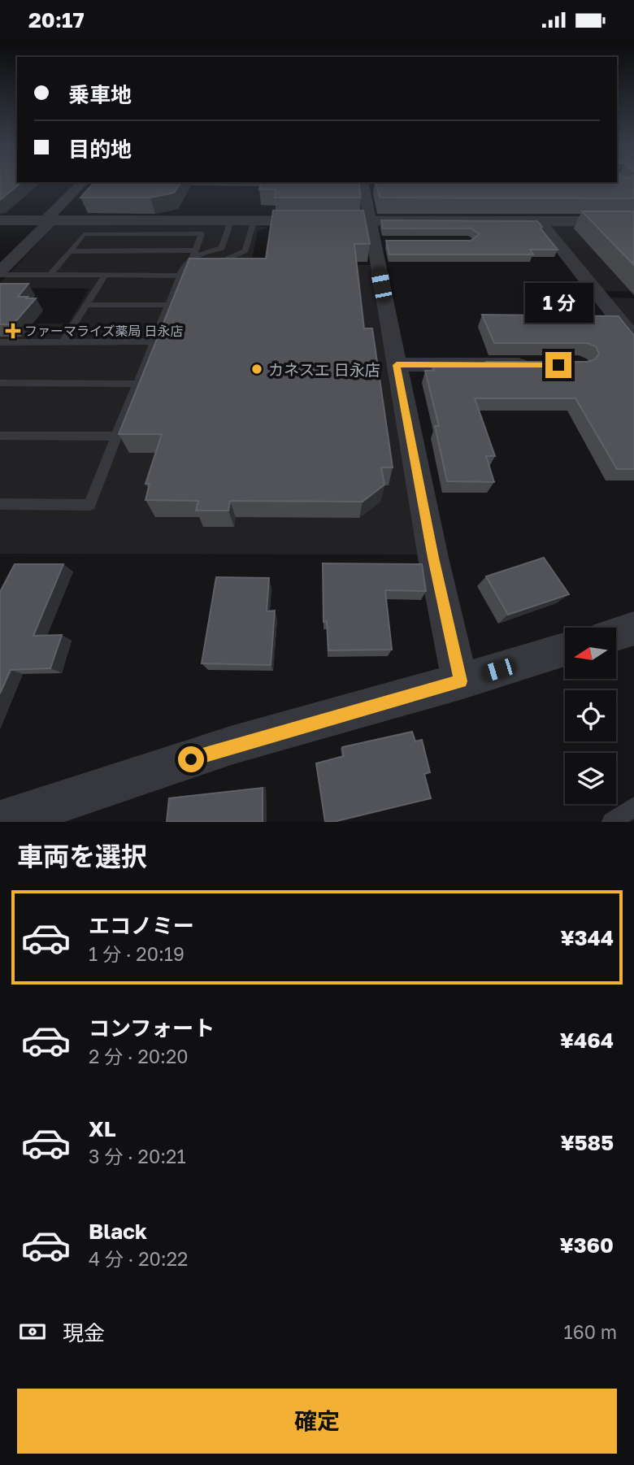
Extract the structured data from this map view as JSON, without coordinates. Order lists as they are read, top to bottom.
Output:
{
  "places": {
    "health": ["ファーマライズ薬局 日永店"],
    "other": ["カネスエ 日永店"]
  },
  "north": "left",
  "page": {
    "status": "20:17",
    "banner": ["乗車地", "目的地"],
    "bubble": "1 分",
    "heading": "車両を選択",
    "list": [
      {
        "name": "エコノミー",
        "note": "1 分 · 20:19",
        "value": "¥344"
      },
      {
        "name": "コンフォート",
        "note": "2 分 · 20:20",
        "value": "¥464"
      },
      {
        "name": "XL",
        "note": "3 分 · 20:21",
        "value": "¥585"
      },
      {
        "name": "Black",
        "note": "4 分 · 20:22",
        "value": "¥360"
      }
    ],
    "pay": ["現金", "160 m"],
    "buttons": "確定"
  }
}
